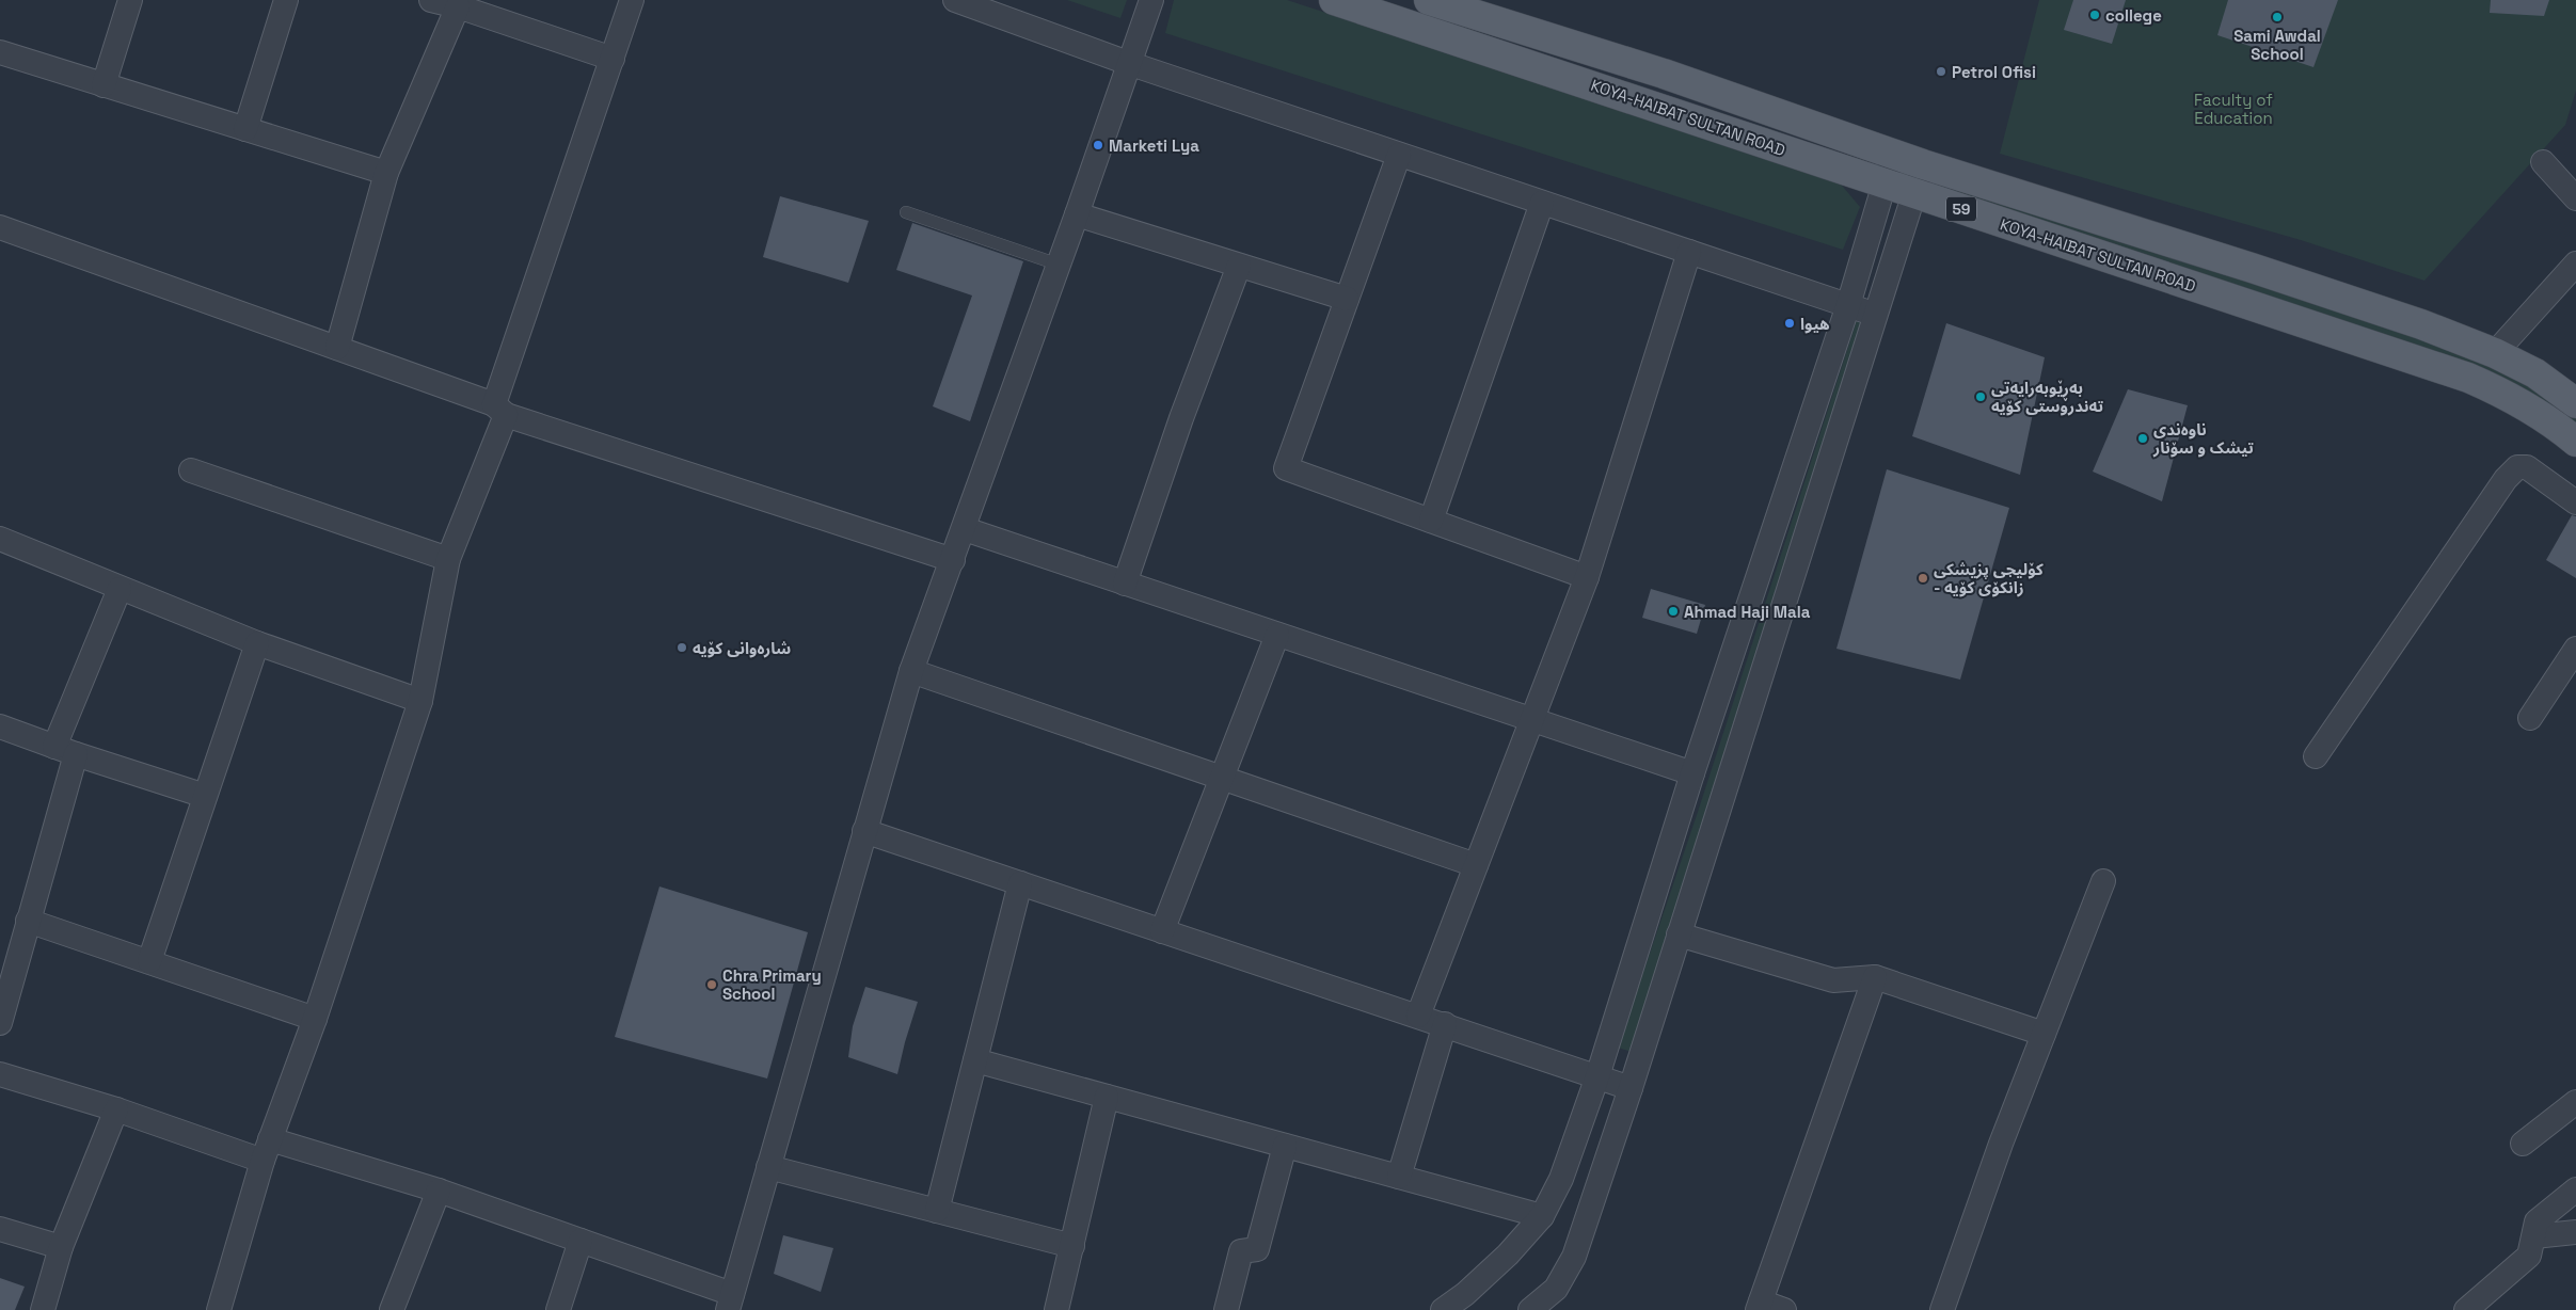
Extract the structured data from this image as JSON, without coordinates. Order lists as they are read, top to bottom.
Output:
{
  "streets": {
    "main road": ["KOYA-HAIBAT SULTAN ROAD", "59"]
  },
  "parks": ["Faculty of Education"],
  "places": [
    "college",
    "Sami Awdal School",
    "Petrol Ofisi",
    "Marketi Lya",
    "هیوا",
    "بەڕێوبەرایەتی تەندروستی کۆیە",
    "ناوەندی تیشک و سۆنار",
    "کۆلیجی پزیشکی - زانکۆی کۆیە",
    "Ahmad Haji Mala",
    "شارەوانی کۆیە",
    "Chra Primary School"
  ]
}
